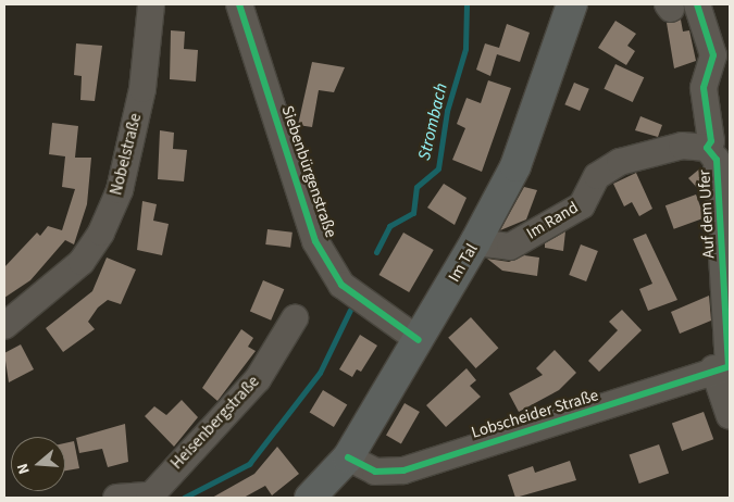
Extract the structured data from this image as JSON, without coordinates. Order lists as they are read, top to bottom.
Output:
{
  "streets": {
    "main road": ["Im Tal"],
    "street": [
      "Nobelstraße",
      "Siebenbürgenstraße",
      "Auf dem Ufer",
      "Im Rand",
      "Lobscheider Straße",
      "Heisenbergstraße"
    ]
  },
  "crossings": [
    ["Siebenbürgenstraße", "Im Tal"],
    ["Auf dem Ufer", "Im Rand"],
    ["Auf dem Ufer", "Lobscheider Straße"],
    ["Im Rand", "Im Tal"],
    ["Im Tal", "Lobscheider Straße"]
  ],
  "water": ["Strombach"],
  "north": "left"
}
